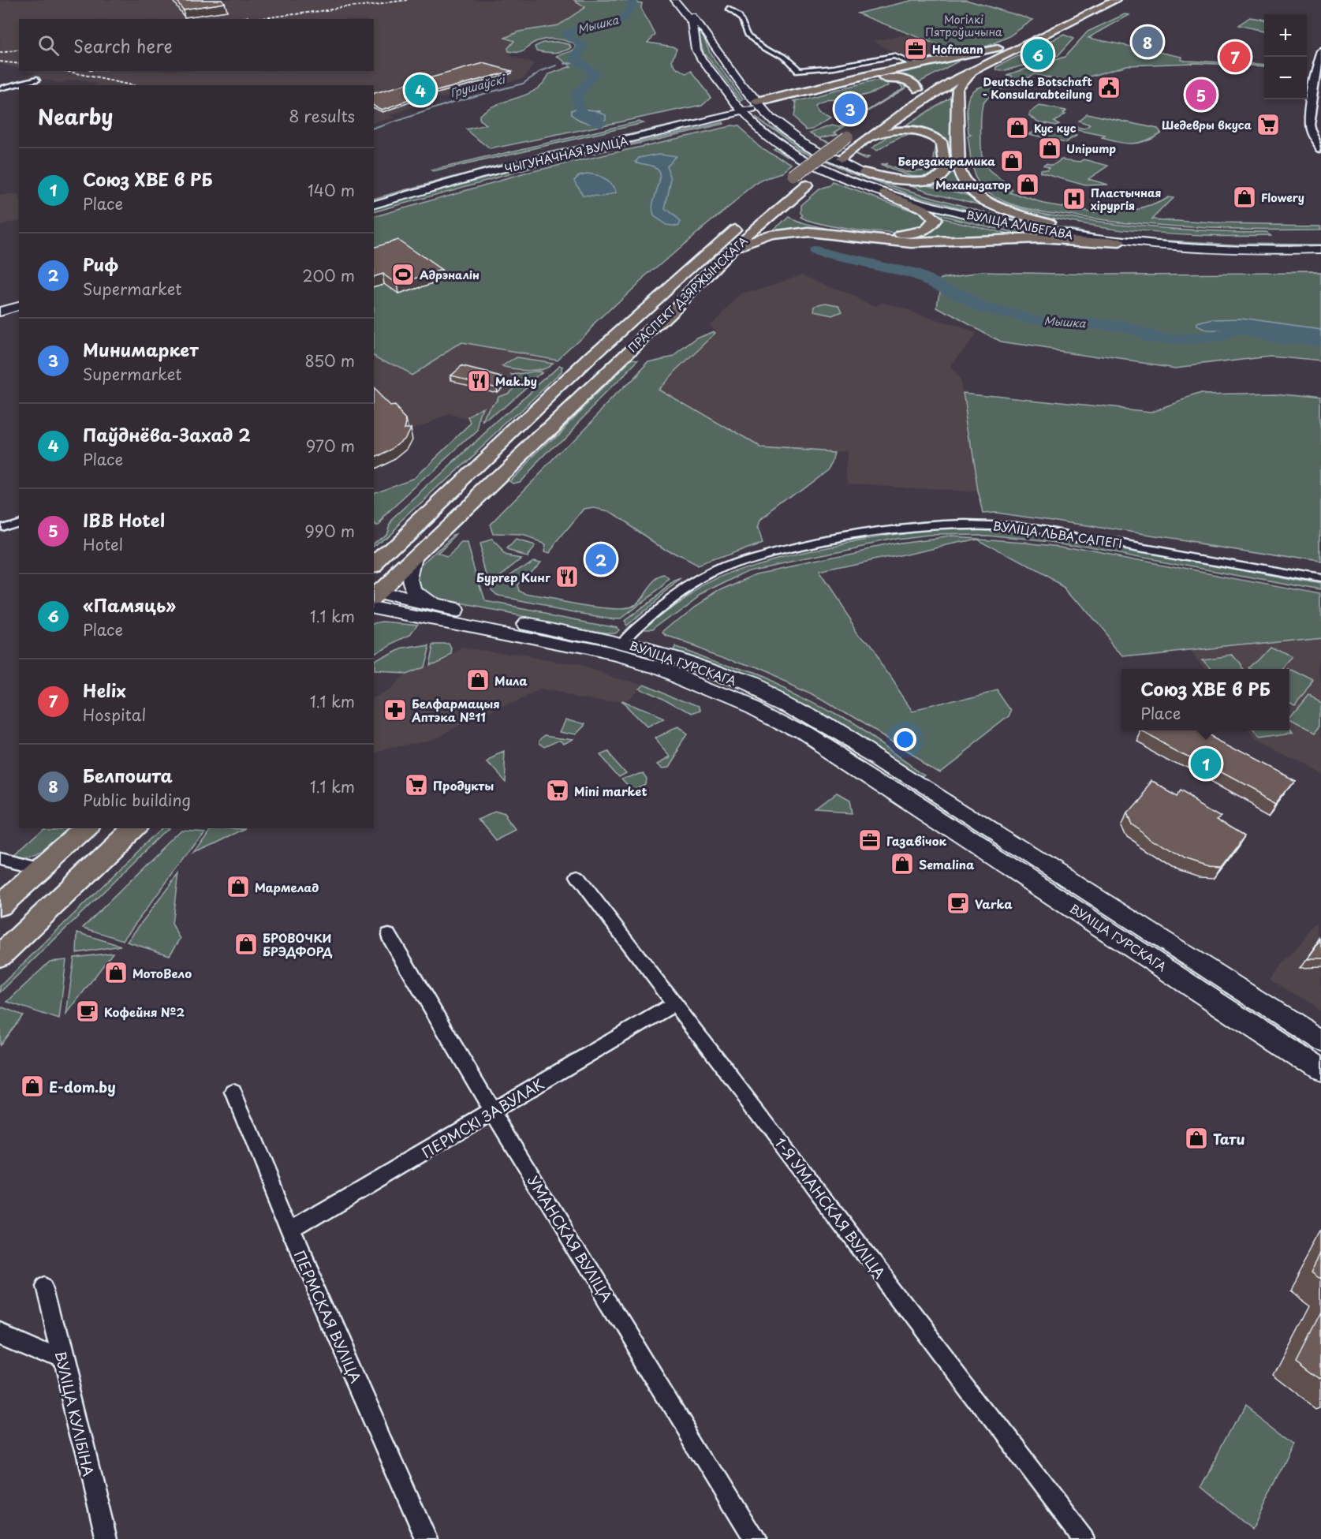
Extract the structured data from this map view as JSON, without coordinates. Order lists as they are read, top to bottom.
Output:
{
  "streets": {
    "main road": [
      "ЧЫГУНАЧНАЯ ВУЛІЦА",
      "ВУЛІЦА АЛІБЕГАВА",
      "ПРАСПЕКТ ДЗЯРЖЫНСКАГА",
      "ВУЛІЦА ГУРСКАГА"
    ],
    "street": [
      "ВУЛІЦА ЛЬВА САПЕГІ",
      "ПЕРМСКІ ЗАВУЛАК",
      "1-Я УМАНСКАЯ ВУЛІЦА",
      "УМАНСКАЯ ВУЛІЦА",
      "ПЕРМСКАЯ ВУЛІЦА",
      "ВУЛІЦА КУЛІБІНА"
    ]
  },
  "crossings": [
    ["ЧЫГУНАЧНАЯ ВУЛІЦА", "ВУЛІЦА АЛІБЕГАВА"],
    ["ПРАСПЕКТ ДЗЯРЖЫНСКАГА", "ВУЛІЦА ГУРСКАГА"],
    ["ВУЛІЦА ЛЬВА САПЕГІ", "ВУЛІЦА ГУРСКАГА"],
    ["ПЕРМСКІ ЗАВУЛАК", "1-Я УМАНСКАЯ ВУЛІЦА"],
    ["ПЕРМСКІ ЗАВУЛАК", "УМАНСКАЯ ВУЛІЦА"],
    ["ПЕРМСКІ ЗАВУЛАК", "ПЕРМСКАЯ ВУЛІЦА"]
  ],
  "water": ["Мышка", "Грушаўскі"],
  "parks": ["Могілкі Пятроўшчына"],
  "places": {
    "office": ["Hofmann", "Газавічок"],
    "public building": ["Deutsche Botschaft - Konsularabteilung"],
    "supermarket": ["Шедевры вкуса", "Продукты", "Mini market"],
    "shop": [
      "Кус кус",
      "Unipump",
      "Березакерамика",
      "Механизатор",
      "Flowery",
      "Мила",
      "Semalina",
      "Мармелад",
      "БРОВОЧКИ БРЭДФОРД",
      "МотоВело",
      "E-dom.by",
      "Тати"
    ],
    "hospital": ["Пластычная хірургія"],
    "sports": ["Адрэналін"],
    "restaurant": ["Mak.by", "Бургер Кинг"],
    "pharmacy": ["Белфармацыя Аптэка №11"],
    "cafe": ["Varka", "Кофейня №2"]
  },
  "page": {
    "map_buttons": ["+", "−"],
    "search": "Search here",
    "pins": [
      "8",
      "6",
      "7",
      "4",
      "5",
      "3",
      "2",
      "1"
    ],
    "heading": ["Nearby", "8 results"],
    "list": [
      {
        "mark": "1",
        "name": "Союз ХВЕ в РБ",
        "note": "Place",
        "value": "140 m"
      },
      {
        "mark": "2",
        "name": "Риф",
        "note": "Supermarket",
        "value": "200 m"
      },
      {
        "mark": "3",
        "name": "Минимаркет",
        "note": "Supermarket",
        "value": "850 m"
      },
      {
        "mark": "4",
        "name": "Паўднёва-Захад 2",
        "note": "Place",
        "value": "970 m"
      },
      {
        "mark": "5",
        "name": "IBB Hotel",
        "note": "Hotel",
        "value": "990 m"
      },
      {
        "mark": "6",
        "name": "«Памяць»",
        "note": "Place",
        "value": "1.1 km"
      },
      {
        "mark": "7",
        "name": "Helix",
        "note": "Hospital",
        "value": "1.1 km"
      },
      {
        "mark": "8",
        "name": "Белпошта",
        "note": "Public building",
        "value": "1.1 km"
      }
    ],
    "popup": ["Союз ХВЕ в РБ", "Place"]
  }
}
